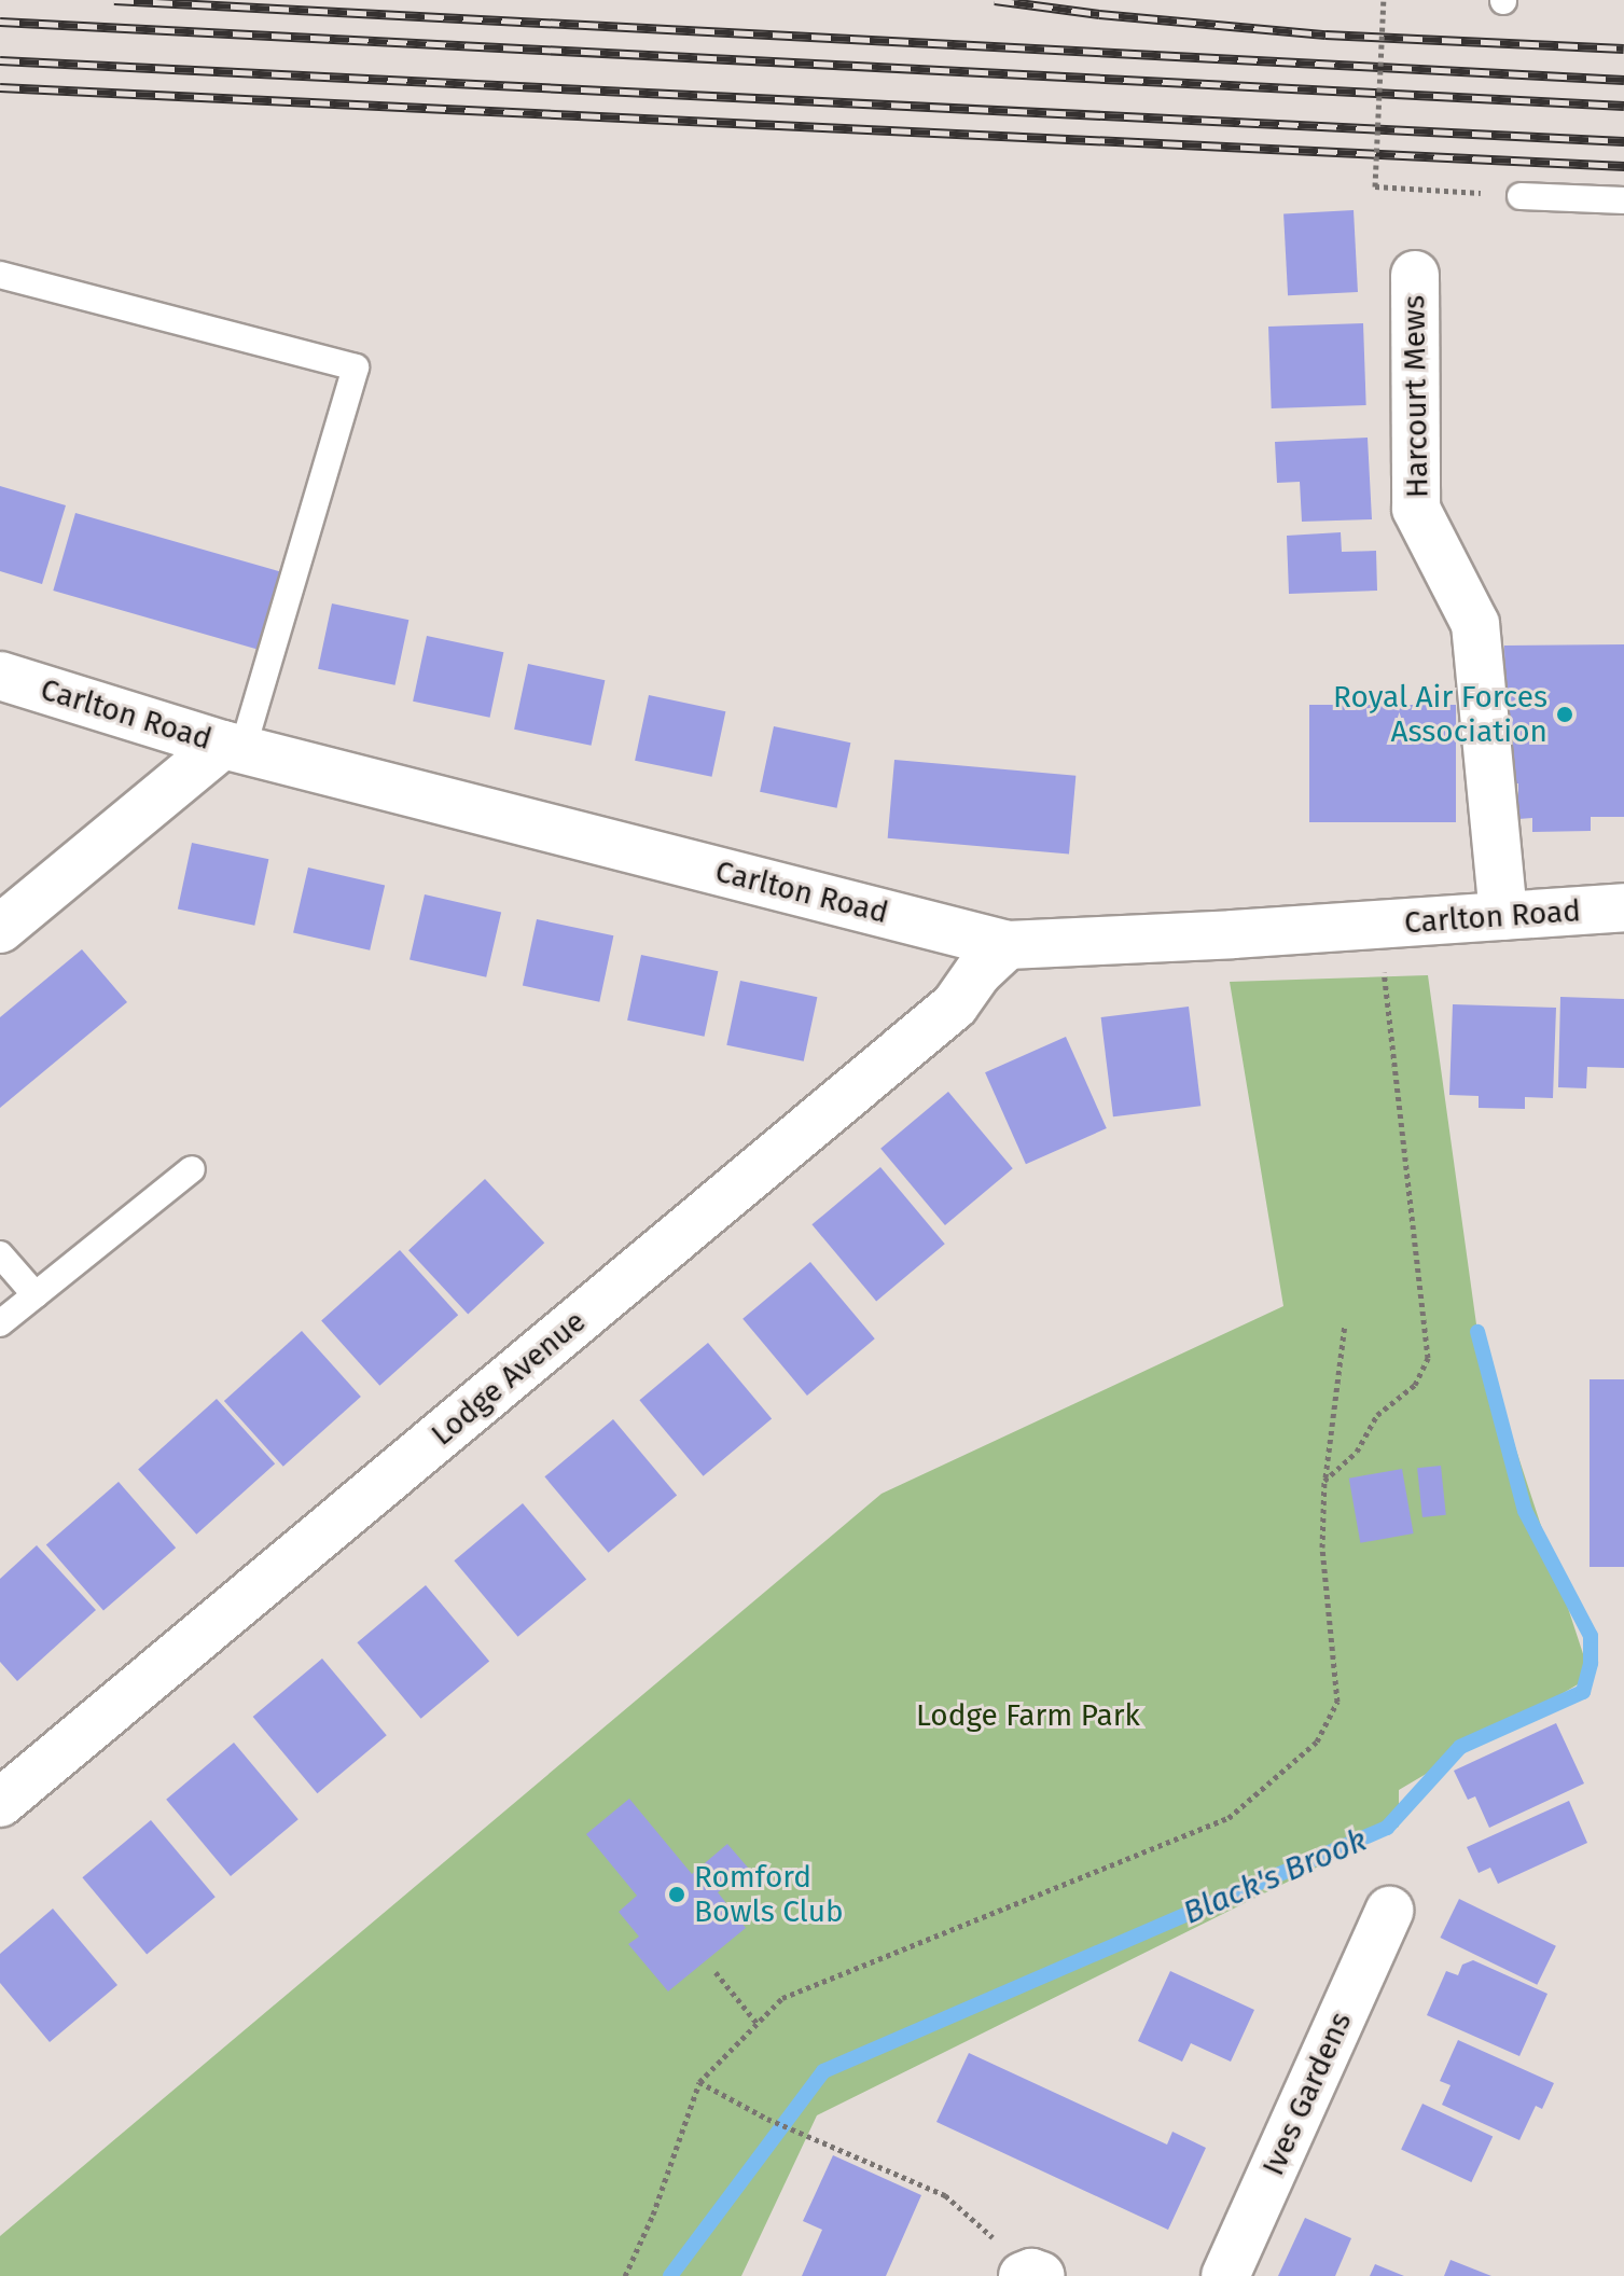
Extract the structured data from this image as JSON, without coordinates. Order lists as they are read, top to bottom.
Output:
{
  "streets": {
    "street": [
      "Harcourt Mews",
      "Carlton Road",
      "Lodge Avenue",
      "Ives Gardens"
    ]
  },
  "crossings": [
    ["Harcourt Mews", "Carlton Road"],
    ["Carlton Road", "Lodge Avenue"]
  ],
  "water": ["Black's Brook"],
  "parks": ["Lodge Farm Park"],
  "places": ["Royal Air Forces Association", "Romford Bowls Club"]
}
